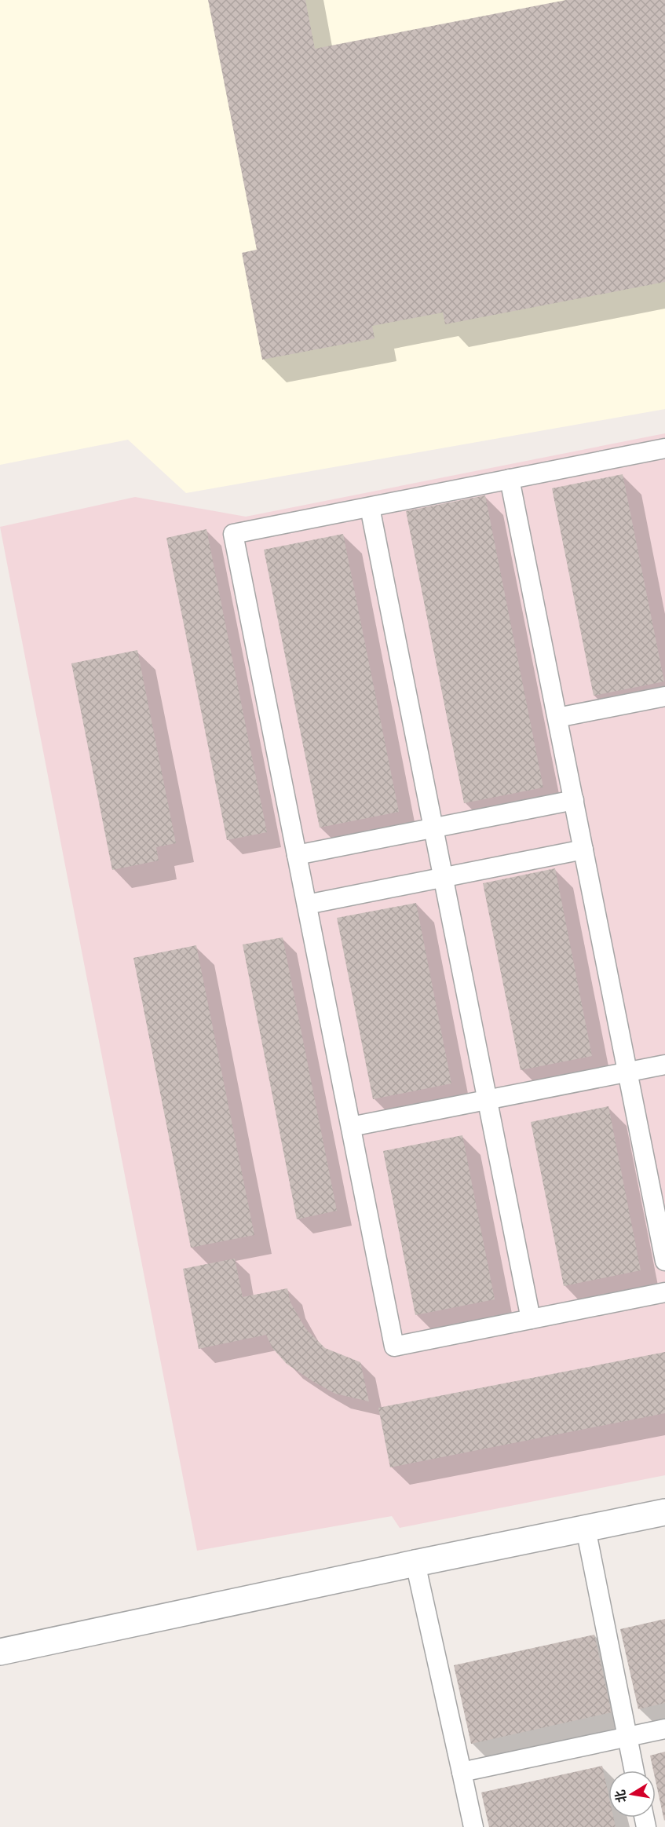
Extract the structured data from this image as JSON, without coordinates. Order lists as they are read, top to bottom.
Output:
{
  "north": "left"
}
